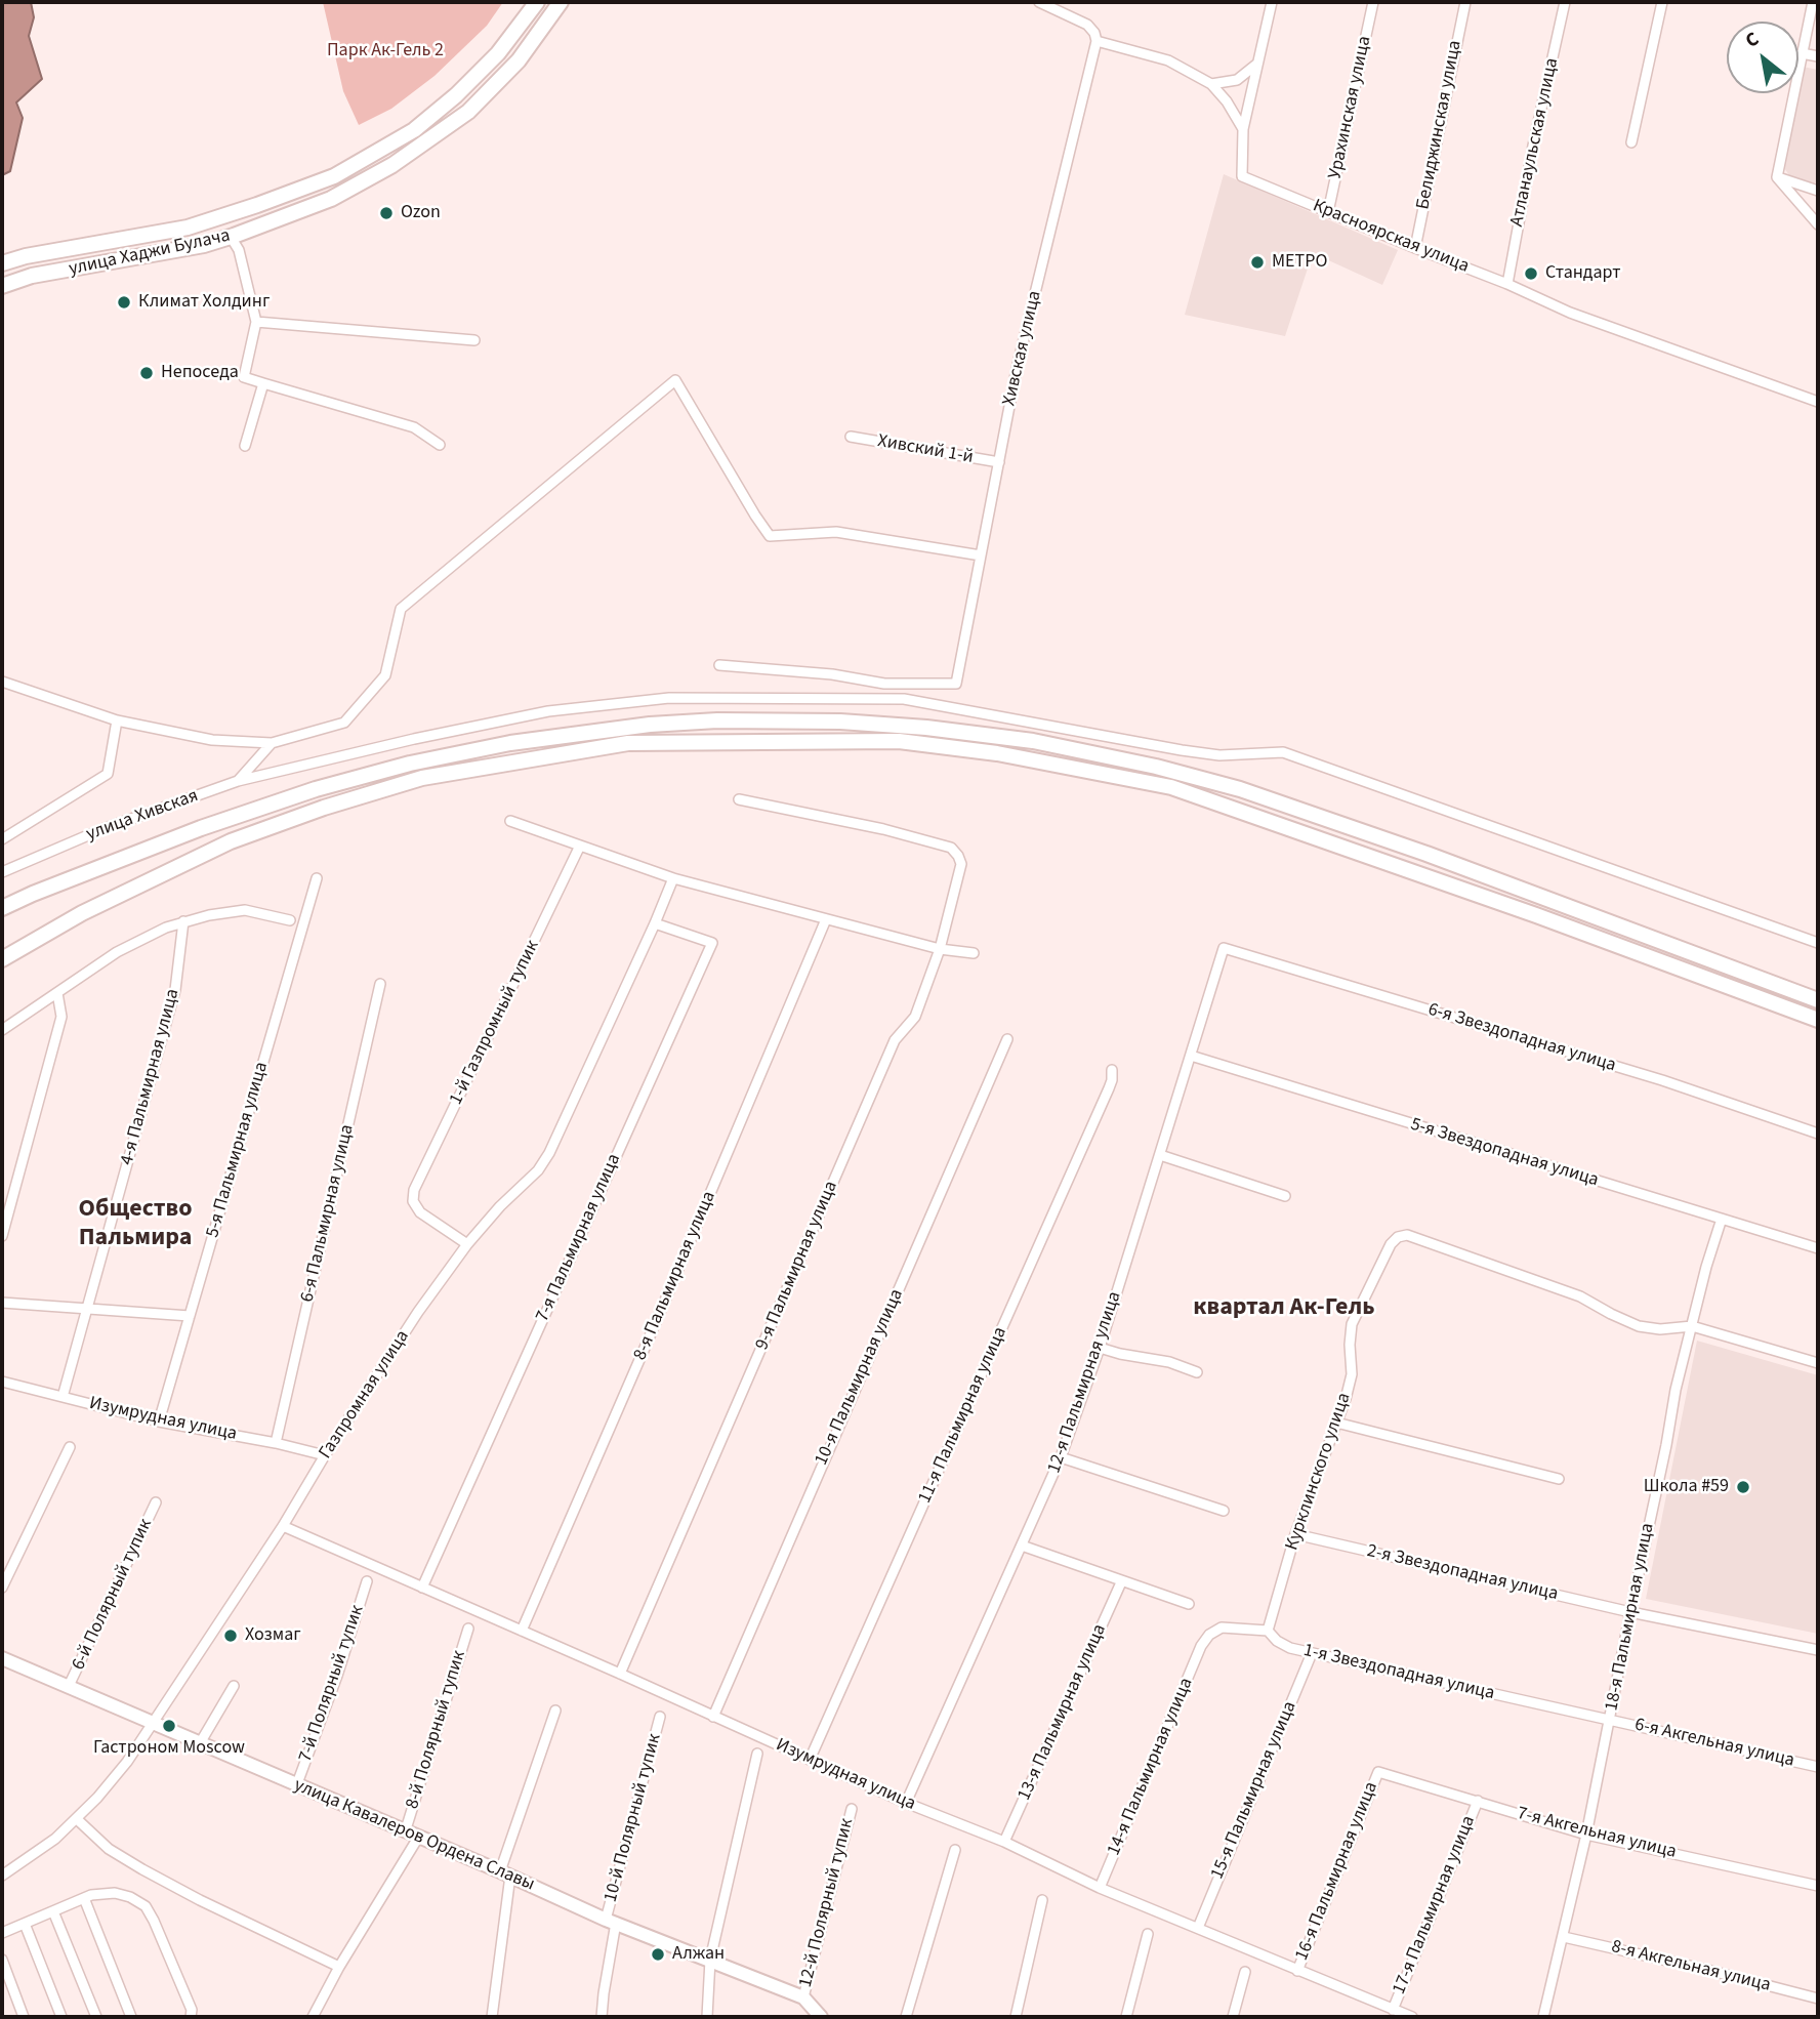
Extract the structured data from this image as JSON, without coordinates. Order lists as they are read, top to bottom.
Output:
{
  "streets": {
    "main road": ["улица Хаджи Булача"],
    "street": [
      "Урахинская улица",
      "Белиджинская улица",
      "Атланаульская улица",
      "Красноярская улица",
      "Хивская улица",
      "Хивский 1-й",
      "улица Хивская",
      "1-й Газпромный тупик",
      "6-я Звездопадная улица",
      "4-я Пальмирная улица",
      "5-я Пальмирная улица",
      "5-я Звездопадная улица",
      "6-я Пальмирная улица",
      "7-я Пальмирная улица",
      "9-я Пальмирная улица",
      "8-я Пальмирная улица",
      "10-я Пальмирная улица",
      "12-я Пальмирная улица",
      "Газпромная улица",
      "11-я Пальмирная улица",
      "Изумрудная улица",
      "Курклинского улица",
      "2-я Звездопадная улица",
      "6-й Полярный тупик",
      "18-я Пальмирная улица",
      "1-я Звездопадная улица",
      "7-й Полярный тупик",
      "13-я Пальмирная улица",
      "8-й Полярный тупик",
      "6-я Акгельная улица",
      "14-я Пальмирная улица",
      "15-я Пальмирная улица",
      "10-й Полярный тупик",
      "7-я Акгельная улица",
      "улица Кавалеров Ордена Славы",
      "16-я Пальмирная улица",
      "12-й Полярный тупик",
      "17-я Пальмирная улица",
      "8-я Акгельная улица"
    ]
  },
  "crossings": [
    ["Урахинская улица", "Красноярская улица"],
    ["Белиджинская улица", "Красноярская улица"],
    ["Атланаульская улица", "Красноярская улица"],
    ["Хивская улица", "Хивский 1-й"],
    ["1-й Газпромный тупик", "Газпромная улица"],
    ["6-я Звездопадная улица", "12-я Пальмирная улица"],
    ["4-я Пальмирная улица", "Изумрудная улица"],
    ["5-я Пальмирная улица", "Изумрудная улица"],
    ["5-я Звездопадная улица", "12-я Пальмирная улица"],
    ["5-я Звездопадная улица", "18-я Пальмирная улица"],
    ["6-я Пальмирная улица", "Изумрудная улица"],
    ["7-я Пальмирная улица", "Газпромная улица"],
    ["7-я Пальмирная улица", "Изумрудная улица"],
    ["9-я Пальмирная улица", "Изумрудная улица"],
    ["8-я Пальмирная улица", "Изумрудная улица"],
    ["10-я Пальмирная улица", "Изумрудная улица"],
    ["12-я Пальмирная улица", "Изумрудная улица"],
    ["Газпромная улица", "Изумрудная улица"],
    ["Газпромная улица", "улица Кавалеров Ордена Славы"],
    ["11-я Пальмирная улица", "Изумрудная улица"],
    ["Изумрудная улица", "13-я Пальмирная улица"],
    ["Изумрудная улица", "14-я Пальмирная улица"],
    ["Изумрудная улица", "15-я Пальмирная улица"],
    ["Изумрудная улица", "16-я Пальмирная улица"],
    ["Изумрудная улица", "17-я Пальмирная улица"],
    ["Курклинского улица", "2-я Звездопадная улица"],
    ["Курклинского улица", "18-я Пальмирная улица"],
    ["Курклинского улица", "1-я Звездопадная улица"],
    ["2-я Звездопадная улица", "18-я Пальмирная улица"],
    ["6-й Полярный тупик", "улица Кавалеров Ордена Славы"],
    ["18-я Пальмирная улица", "1-я Звездопадная улица"],
    ["18-я Пальмирная улица", "6-я Акгельная улица"],
    ["18-я Пальмирная улица", "7-я Акгельная улица"],
    ["18-я Пальмирная улица", "8-я Акгельная улица"],
    ["1-я Звездопадная улица", "6-я Акгельная улица"],
    ["1-я Звездопадная улица", "14-я Пальмирная улица"],
    ["1-я Звездопадная улица", "15-я Пальмирная улица"],
    ["7-й Полярный тупик", "улица Кавалеров Ордена Славы"],
    ["8-й Полярный тупик", "улица Кавалеров Ордена Славы"],
    ["10-й Полярный тупик", "улица Кавалеров Ордена Славы"],
    ["7-я Акгельная улица", "16-я Пальмирная улица"],
    ["7-я Акгельная улица", "17-я Пальмирная улица"],
    ["улица Кавалеров Ордена Славы", "12-й Полярный тупик"]
  ],
  "districts": ["Общество Пальмира", "квартал Ак-Гель"],
  "parks": ["Парк Ак-Гель 2"],
  "places": [
    "Ozon",
    "МЕТРО",
    "Стандарт",
    "Климат Холдинг",
    "Непоседа",
    "Школа #59",
    "Хозмаг",
    "Гастроном Moscow",
    "Алжан"
  ],
  "north": "top left"
}
